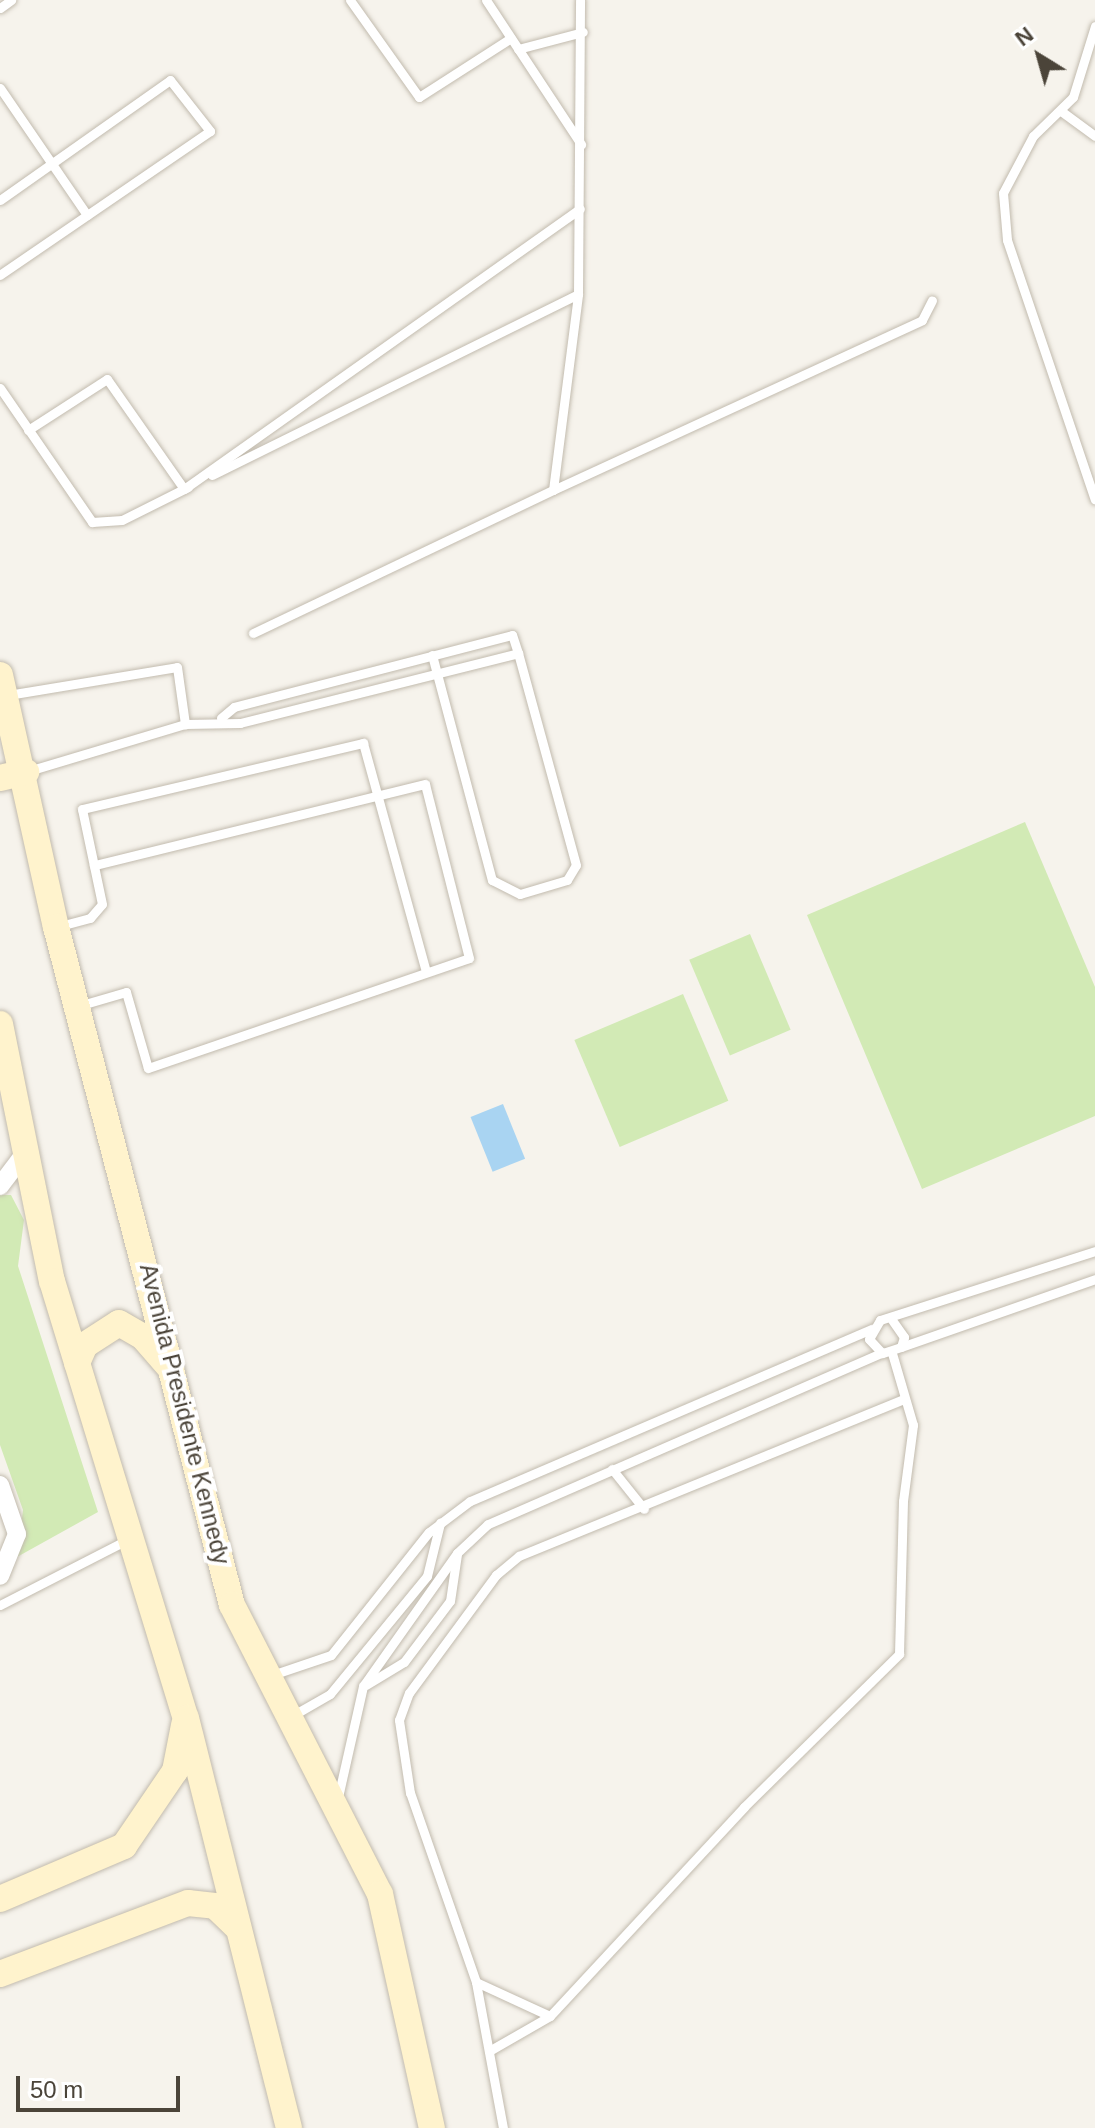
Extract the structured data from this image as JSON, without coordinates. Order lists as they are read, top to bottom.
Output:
{
  "streets": {
    "main road": ["Avenida Presidente Kennedy"]
  },
  "scale_bar": "50 m",
  "north": "top left"
}
